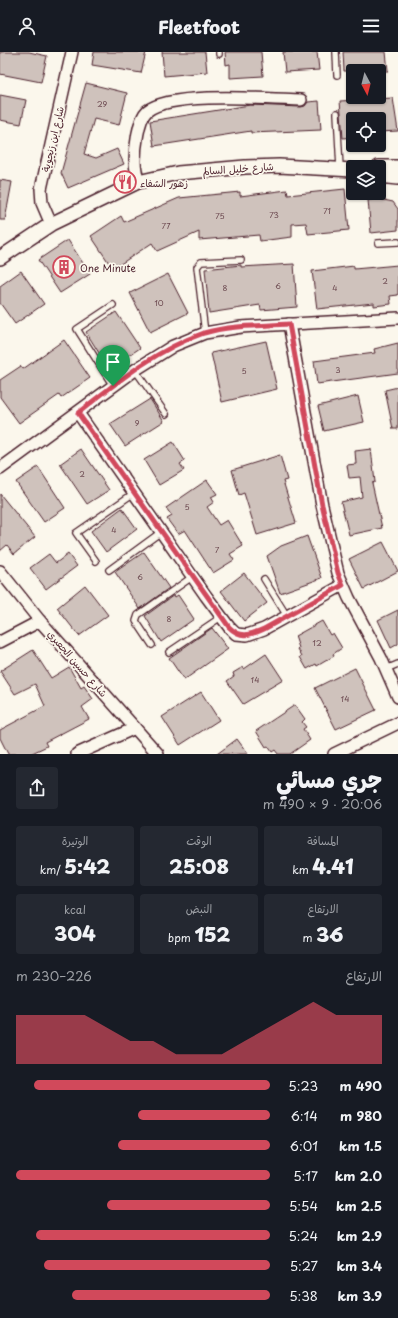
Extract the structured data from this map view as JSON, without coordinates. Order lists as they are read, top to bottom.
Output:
{
  "streets": {
    "street": ["شارع ابن زنجوية", "شارع خليل السالم", "شارع حسين الجعبري"]
  },
  "crossings": [
    ["شارع ابن زنجوية", "شارع خليل السالم"]
  ],
  "places": {
    "restaurant": ["زهور الشفاء"],
    "building": ["One Minute"]
  },
  "house_numbers": [
    "29",
    "71",
    "73",
    "75",
    "77",
    "2",
    "6",
    "8",
    "4",
    "10",
    "3",
    "5",
    "9",
    "2",
    "5",
    "4",
    "7",
    "6",
    "8",
    "12",
    "14",
    "14"
  ],
  "north": "bottom",
  "page": {
    "header": "Fleetfoot",
    "heading": ["جري مسائي", "20:06 · 9 × 490 m"],
    "stats": [
      ["المسافة", "4.41 km"],
      ["الوقت", "25:08"],
      ["الوتيرة", "5:42 /km"],
      ["الارتفاع", "36 m"],
      ["النبض", "152 bpm"],
      ["kcal", "304"]
    ],
    "chart": ["الارتفاع", "226–230 m"],
    "list": [
      {
        "name": "490 m",
        "note": "5:23"
      },
      {
        "name": "980 m",
        "note": "6:14"
      },
      {
        "name": "1.5 km",
        "note": "6:01"
      },
      {
        "name": "2.0 km",
        "note": "5:17"
      },
      {
        "name": "2.5 km",
        "note": "5:54"
      },
      {
        "name": "2.9 km",
        "note": "5:24"
      },
      {
        "name": "3.4 km",
        "note": "5:27"
      },
      {
        "name": "3.9 km",
        "note": "5:38"
      }
    ]
  }
}
